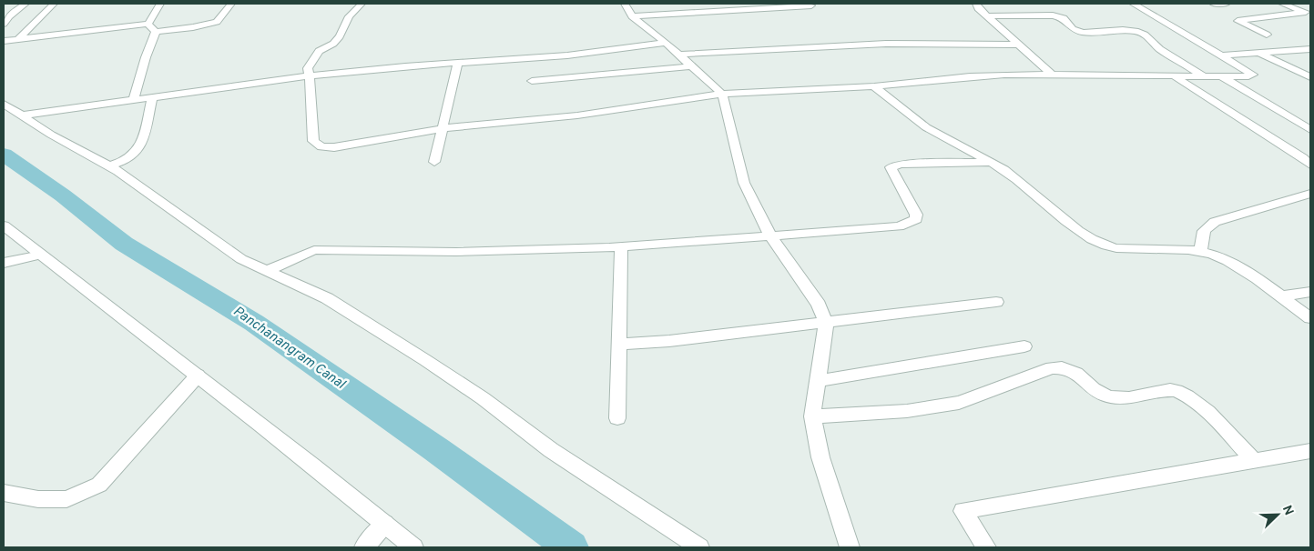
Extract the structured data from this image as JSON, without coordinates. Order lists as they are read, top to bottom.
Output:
{
  "water": ["Panchanangram Canal"],
  "north": "top right"
}
